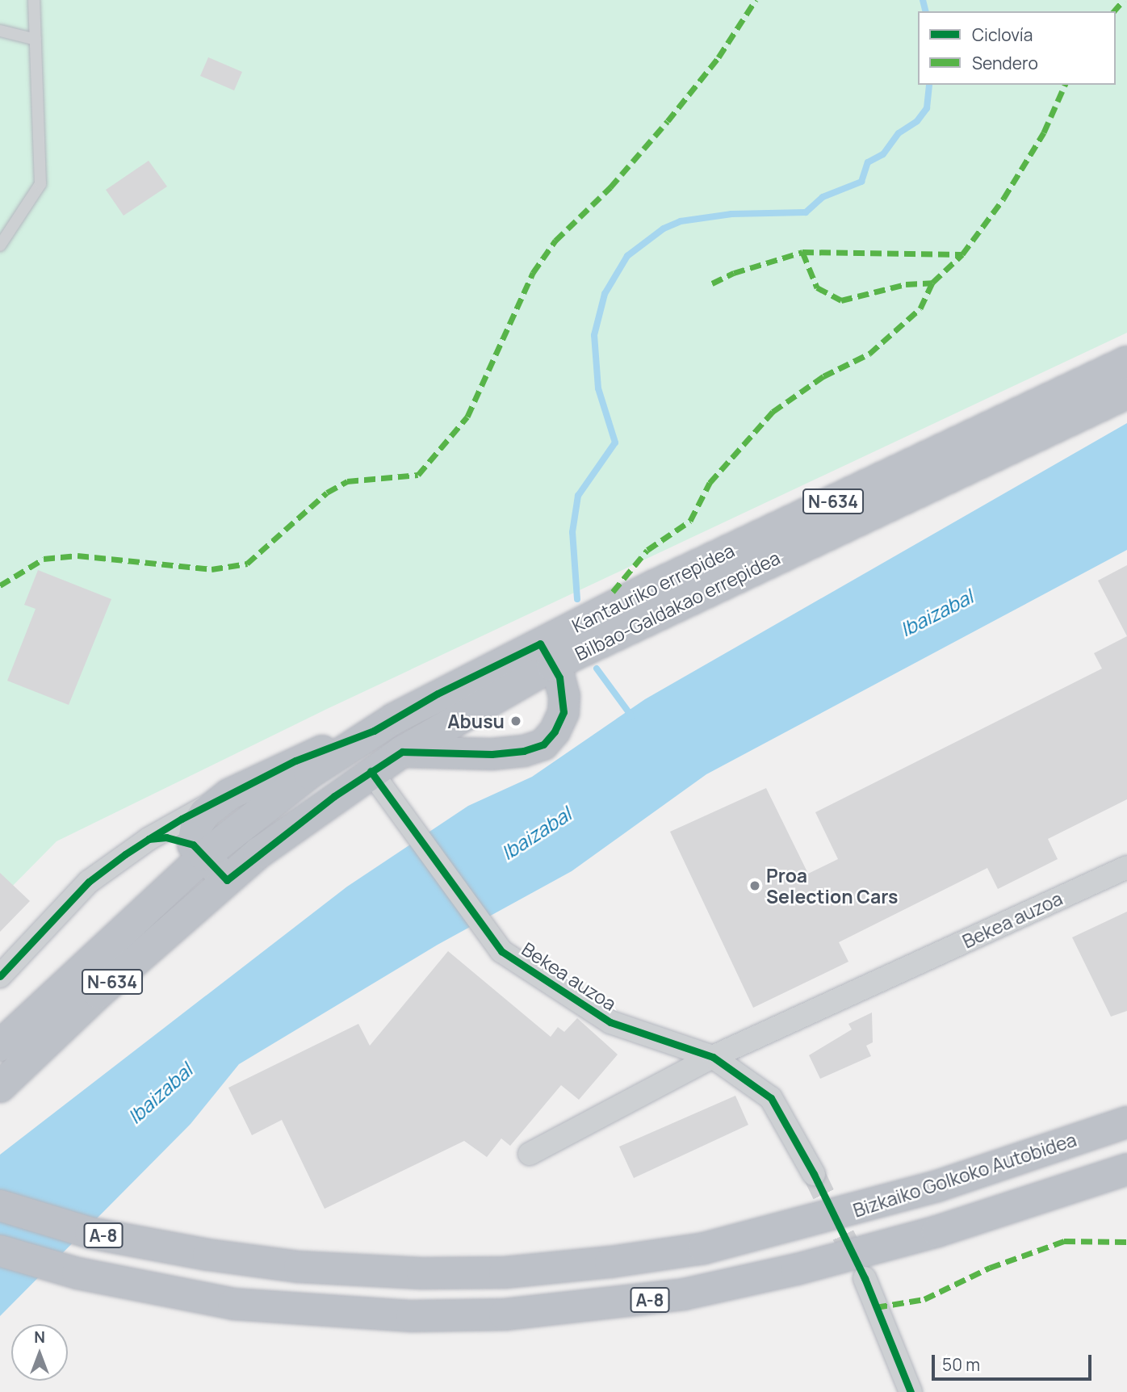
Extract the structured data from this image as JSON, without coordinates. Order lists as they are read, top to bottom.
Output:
{
  "streets": {
    "highway": [
      "N-634",
      "Kantauriko errepidea",
      "Bilbao-Galdakao errepidea",
      "Bizkaiko Golkoko Autobidea",
      "A-8"
    ],
    "street": ["Bekea auzoa"]
  },
  "crossings": [
    ["N-634", "Kantauriko errepidea"],
    ["Kantauriko errepidea", "Bilbao-Galdakao errepidea"],
    ["Bilbao-Galdakao errepidea", "Bekea auzoa"]
  ],
  "water": ["Ibaizabal"],
  "places": ["Abusu", "Proa Selection Cars"],
  "legend": ["Ciclovía", "Sendero"],
  "scale_bar": "50 m",
  "north": "top"
}
